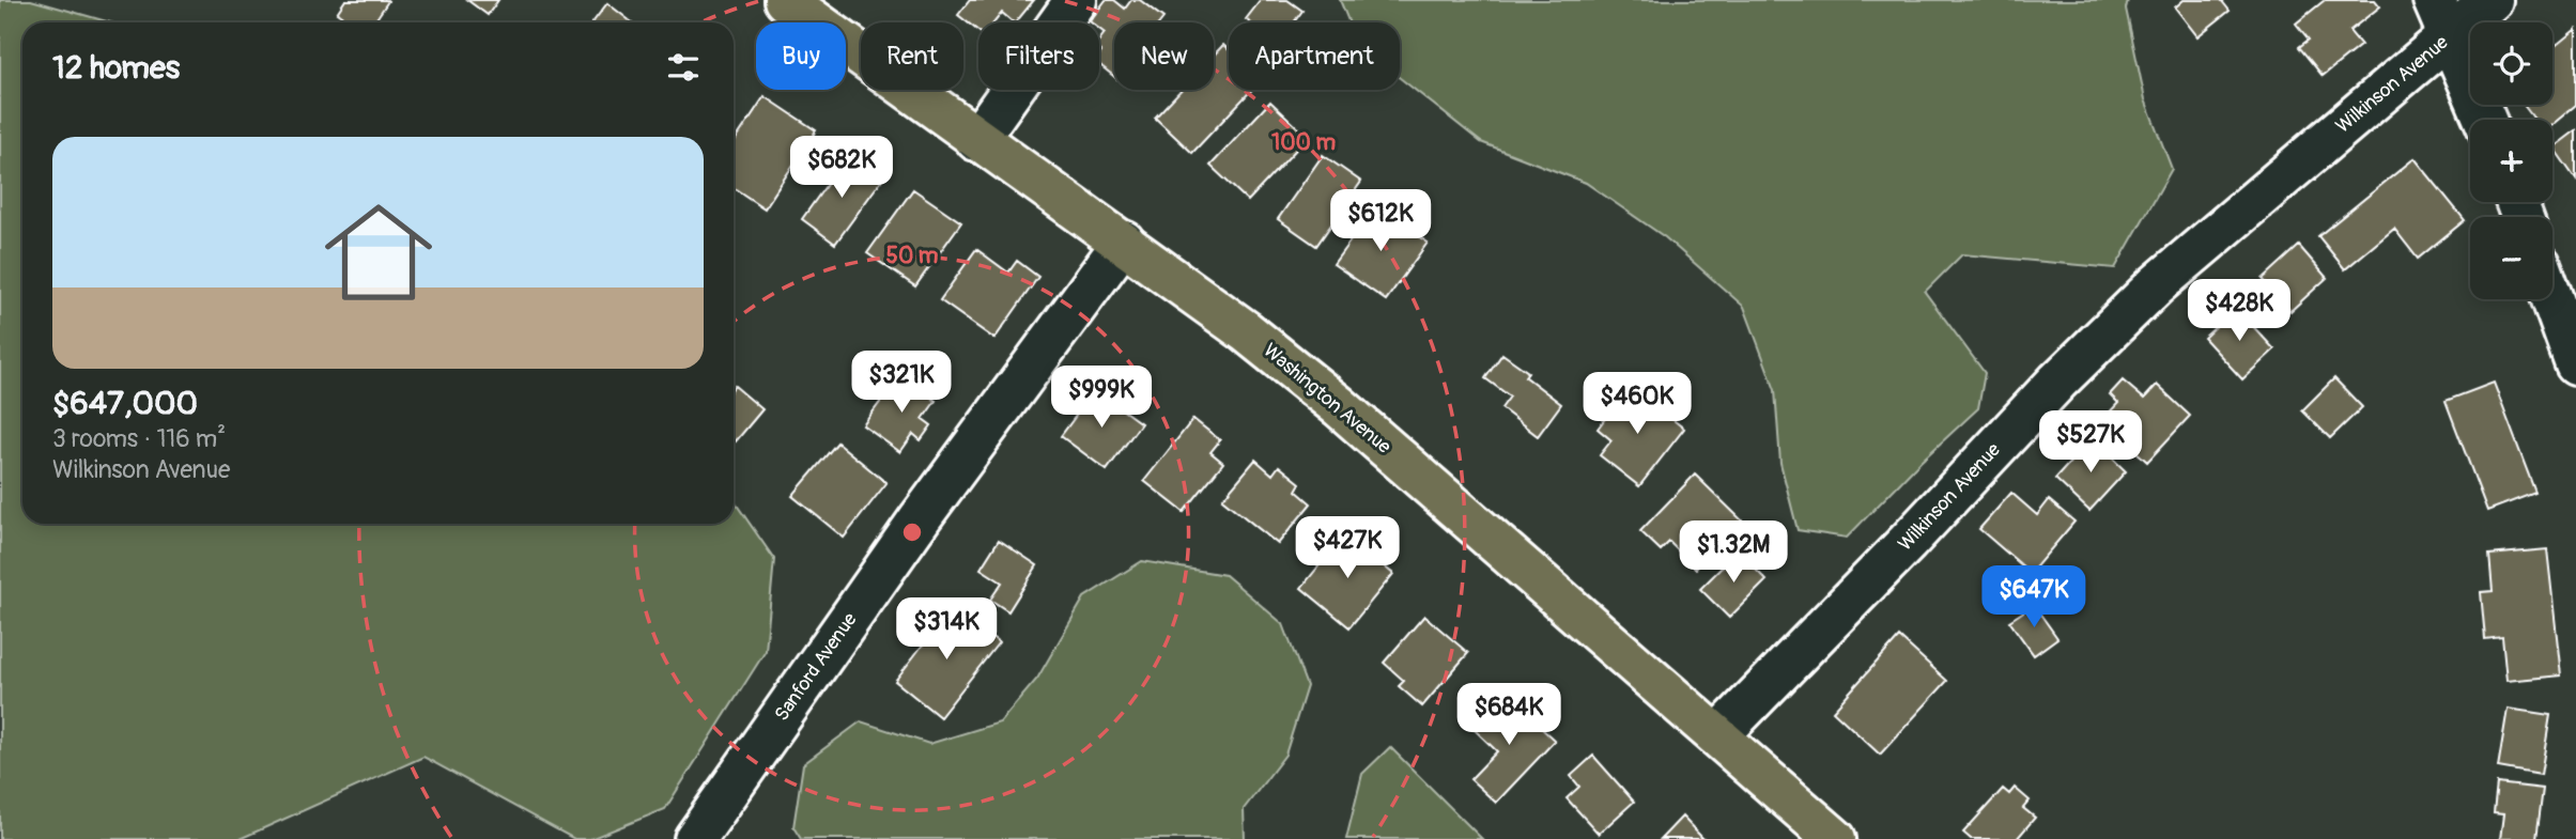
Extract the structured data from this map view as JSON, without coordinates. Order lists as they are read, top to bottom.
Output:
{
  "streets": {
    "main road": ["Washington Avenue"],
    "street": ["Wilkinson Avenue", "Sanford Avenue"]
  },
  "crossings": [
    ["Wilkinson Avenue", "Washington Avenue"],
    ["Washington Avenue", "Sanford Avenue"]
  ],
  "page": {
    "map_buttons": ["+", "−"],
    "chip": [
      "Buy",
      "Rent",
      "Filters",
      "New",
      "Apartment"
    ],
    "heading": "12 homes",
    "list": [
      {
        "name": "$647,000",
        "note": "3 rooms · 116 m² · Wilkinson Avenue"
      }
    ],
    "price": [
      "$682K",
      "$612K",
      "$428K",
      "$321K",
      "$999K",
      "$460K",
      "$527K",
      "$427K",
      "$1.32M",
      "$647K",
      "$314K",
      "$684K"
    ]
  },
  "rings": ["100 m", "50 m"]
}
